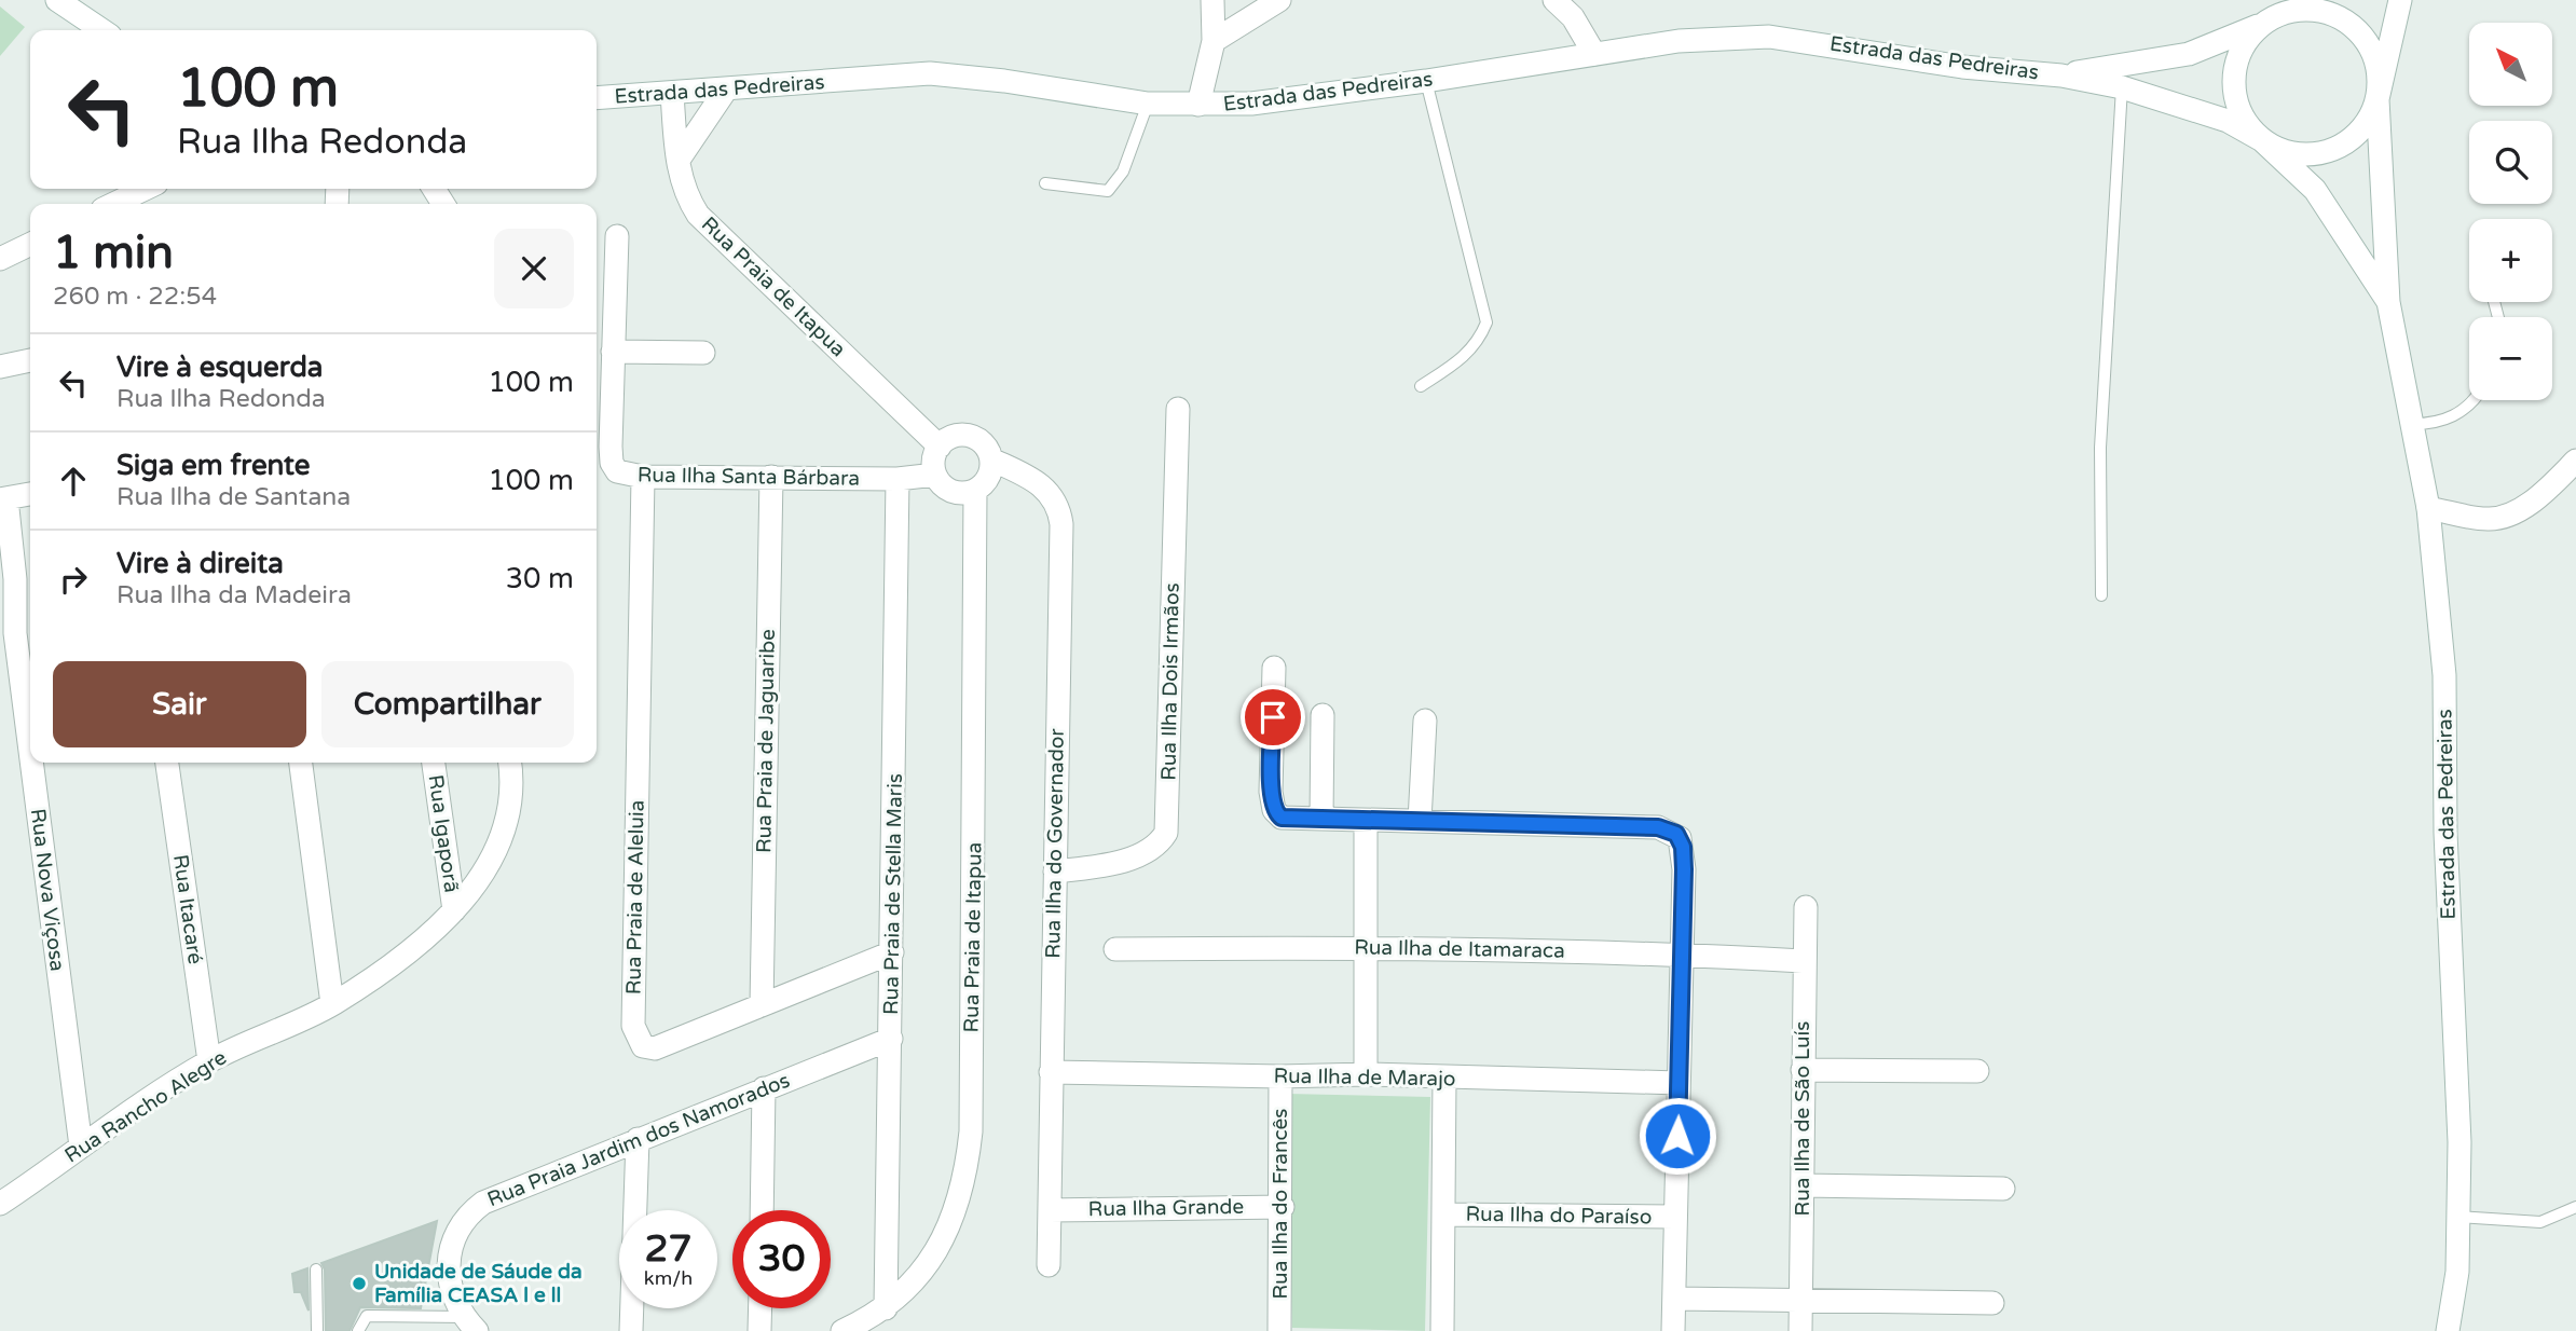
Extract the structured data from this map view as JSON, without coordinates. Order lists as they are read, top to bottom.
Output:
{
  "streets": {
    "street": [
      "Estrada das Pedreiras",
      "Rua Praia de Itapua",
      "Rua Ilha Santa Bárbara",
      "Rua Ilha Dois Irmãos",
      "Rua Praia de Jaguaribe",
      "Rua Igaporã",
      "Rua Ilha do Governador",
      "Rua Nova Viçosa",
      "Rua Praia de Stella Maris",
      "Rua Praia de Aleluia",
      "Rua Itacaré",
      "Rua Ilha de Itamaraca",
      "Rua Ilha de Marajo",
      "Rua Rancho Alegre",
      "Rua Ilha de São Luís",
      "Rua Praia Jardim dos Namorados",
      "Rua Ilha do Francês",
      "Rua Ilha Grande",
      "Rua Ilha do Paraíso"
    ]
  },
  "crossings": [
    ["Estrada das Pedreiras", "Rua Praia de Itapua"],
    ["Rua Praia de Itapua", "Rua Ilha Santa Bárbara"],
    ["Rua Praia de Itapua", "Rua Ilha do Governador"],
    ["Rua Praia de Itapua", "Rua Praia de Stella Maris"],
    ["Rua Ilha Santa Bárbara", "Rua Praia de Jaguaribe"],
    ["Rua Ilha Santa Bárbara", "Rua Ilha do Governador"],
    ["Rua Ilha Santa Bárbara", "Rua Praia de Stella Maris"],
    ["Rua Ilha Santa Bárbara", "Rua Praia de Aleluia"],
    ["Rua Ilha Dois Irmãos", "Rua Ilha do Governador"],
    ["Rua Praia de Jaguaribe", "Rua Praia de Aleluia"],
    ["Rua Igaporã", "Rua Rancho Alegre"],
    ["Rua Ilha do Governador", "Rua Ilha de Marajo"],
    ["Rua Ilha do Governador", "Rua Ilha Grande"],
    ["Rua Nova Viçosa", "Rua Rancho Alegre"],
    ["Rua Praia de Stella Maris", "Rua Praia de Aleluia"],
    ["Rua Praia de Stella Maris", "Rua Praia Jardim dos Namorados"],
    ["Rua Itacaré", "Rua Rancho Alegre"],
    ["Rua Ilha de Itamaraca", "Rua Ilha de São Luís"],
    ["Rua Ilha de Marajo", "Rua Ilha do Francês"],
    ["Rua Ilha do Francês", "Rua Ilha Grande"]
  ],
  "places": ["Unidade de Sáude da Família CEASA l e ll"],
  "north": "top left",
  "page": {
    "map_buttons": ["+", "−"],
    "turn": ["100 m", "Rua Ilha Redonda"],
    "heading": ["1 min", "260 m · 22:54"],
    "list": [
      {
        "name": "Vire à esquerda",
        "note": "Rua Ilha Redonda",
        "value": "100 m"
      },
      {
        "name": "Siga em frente",
        "note": "Rua Ilha de Santana",
        "value": "100 m"
      },
      {
        "name": "Vire à direita",
        "note": "Rua Ilha da Madeira",
        "value": "30 m"
      }
    ],
    "buttons": ["Sair", "Compartilhar"],
    "speed": "27 km/h",
    "limit": "30"
  }
}
